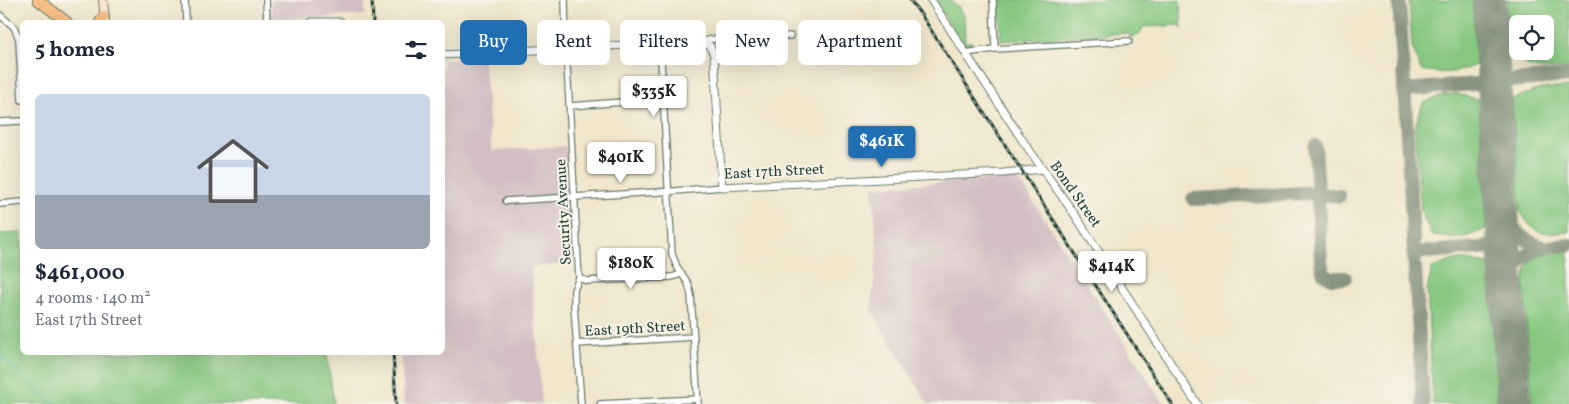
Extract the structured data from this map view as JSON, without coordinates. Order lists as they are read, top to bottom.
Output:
{
  "streets": {
    "street": [
      "East 17th Street",
      "Bond Street",
      "Security Avenue",
      "East 19th Street"
    ]
  },
  "crossings": [
    ["East 17th Street", "Bond Street"],
    ["East 17th Street", "Security Avenue"],
    ["Security Avenue", "East 19th Street"]
  ],
  "page": {
    "chip": [
      "Buy",
      "Rent",
      "Filters",
      "New",
      "Apartment"
    ],
    "heading": "5 homes",
    "price": [
      "$335K",
      "$461K",
      "$401K",
      "$180K",
      "$414K"
    ],
    "list": [
      {
        "name": "$461,000",
        "note": "4 rooms · 140 m² · East 17th Street"
      }
    ]
  }
}
